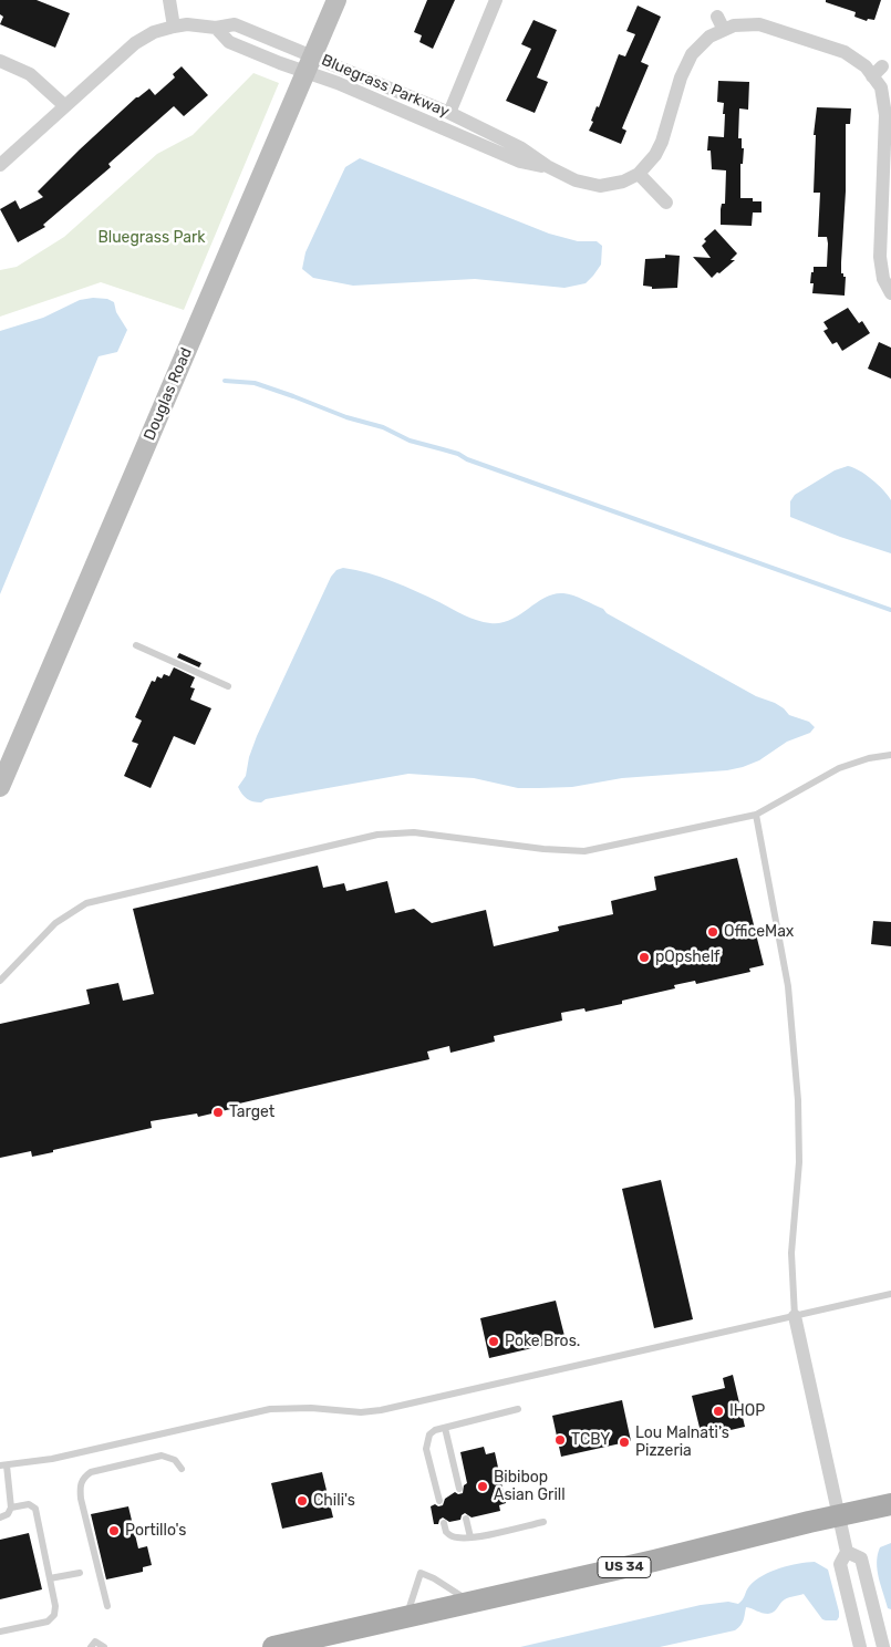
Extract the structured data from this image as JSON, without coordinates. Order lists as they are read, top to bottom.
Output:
{
  "streets": {
    "main road": ["US 34"],
    "street": ["Bluegrass Parkway", "Douglas Road"]
  },
  "crossings": [
    ["Bluegrass Parkway", "Douglas Road"]
  ],
  "parks": ["Bluegrass Park"],
  "places": [
    "OfficeMax",
    "pOpshelf",
    "Target",
    "Poke Bros.",
    "IHOP",
    "TCBY",
    "Lou Malnati's Pizzeria",
    "Bibibop Asian Grill",
    "Chili's",
    "Portillo's"
  ]
}
